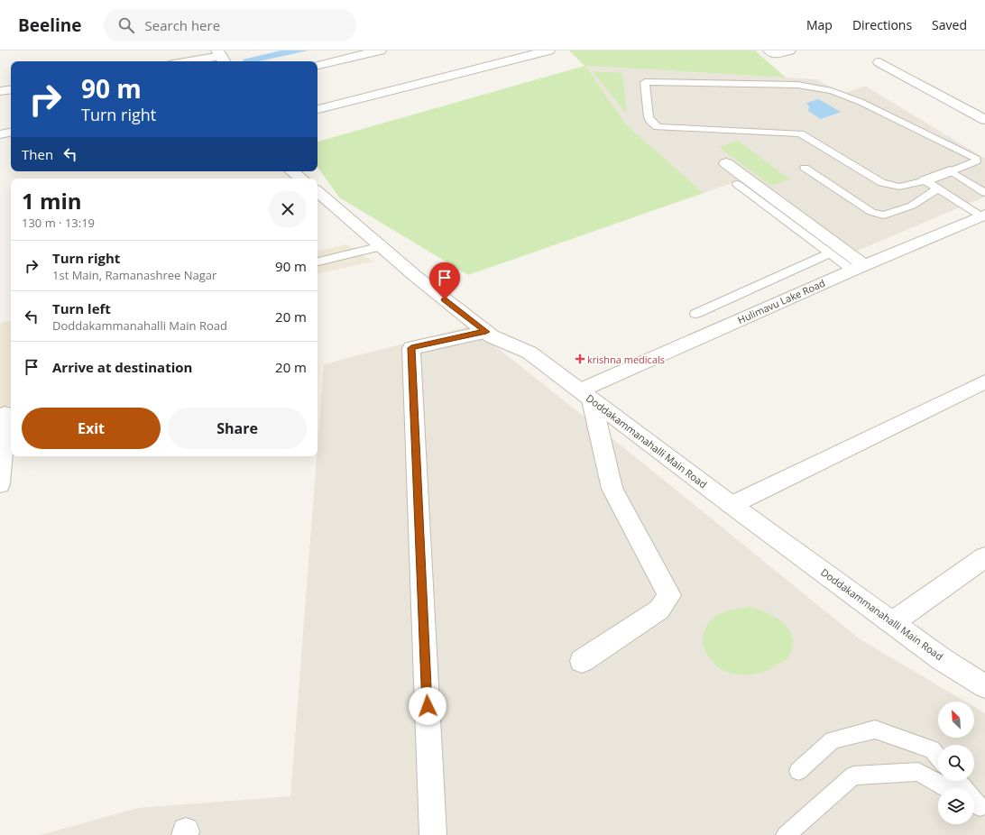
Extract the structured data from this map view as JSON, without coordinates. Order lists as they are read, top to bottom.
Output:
{
  "streets": {
    "street": ["Hulimavu Lake Road", "Doddakammanahalli Main Road"]
  },
  "crossings": [
    ["Hulimavu Lake Road", "Doddakammanahalli Main Road"]
  ],
  "places": {
    "health": ["krishna medicals"]
  },
  "north": "top left",
  "page": {
    "header": "Beeline",
    "search": "Search here",
    "nav": ["Map", "Directions", "Saved"],
    "turn": ["90 m", "Turn right"],
    "then": "Then",
    "heading": ["1 min", "130 m · 13:19"],
    "list": [
      {
        "name": "Turn right",
        "note": "1st Main, Ramanashree Nagar",
        "value": "90 m"
      },
      {
        "name": "Turn left",
        "note": "Doddakammanahalli Main Road",
        "value": "20 m"
      },
      {
        "name": "Arrive at destination",
        "value": "20 m"
      }
    ],
    "buttons": ["Exit", "Share"]
  }
}
